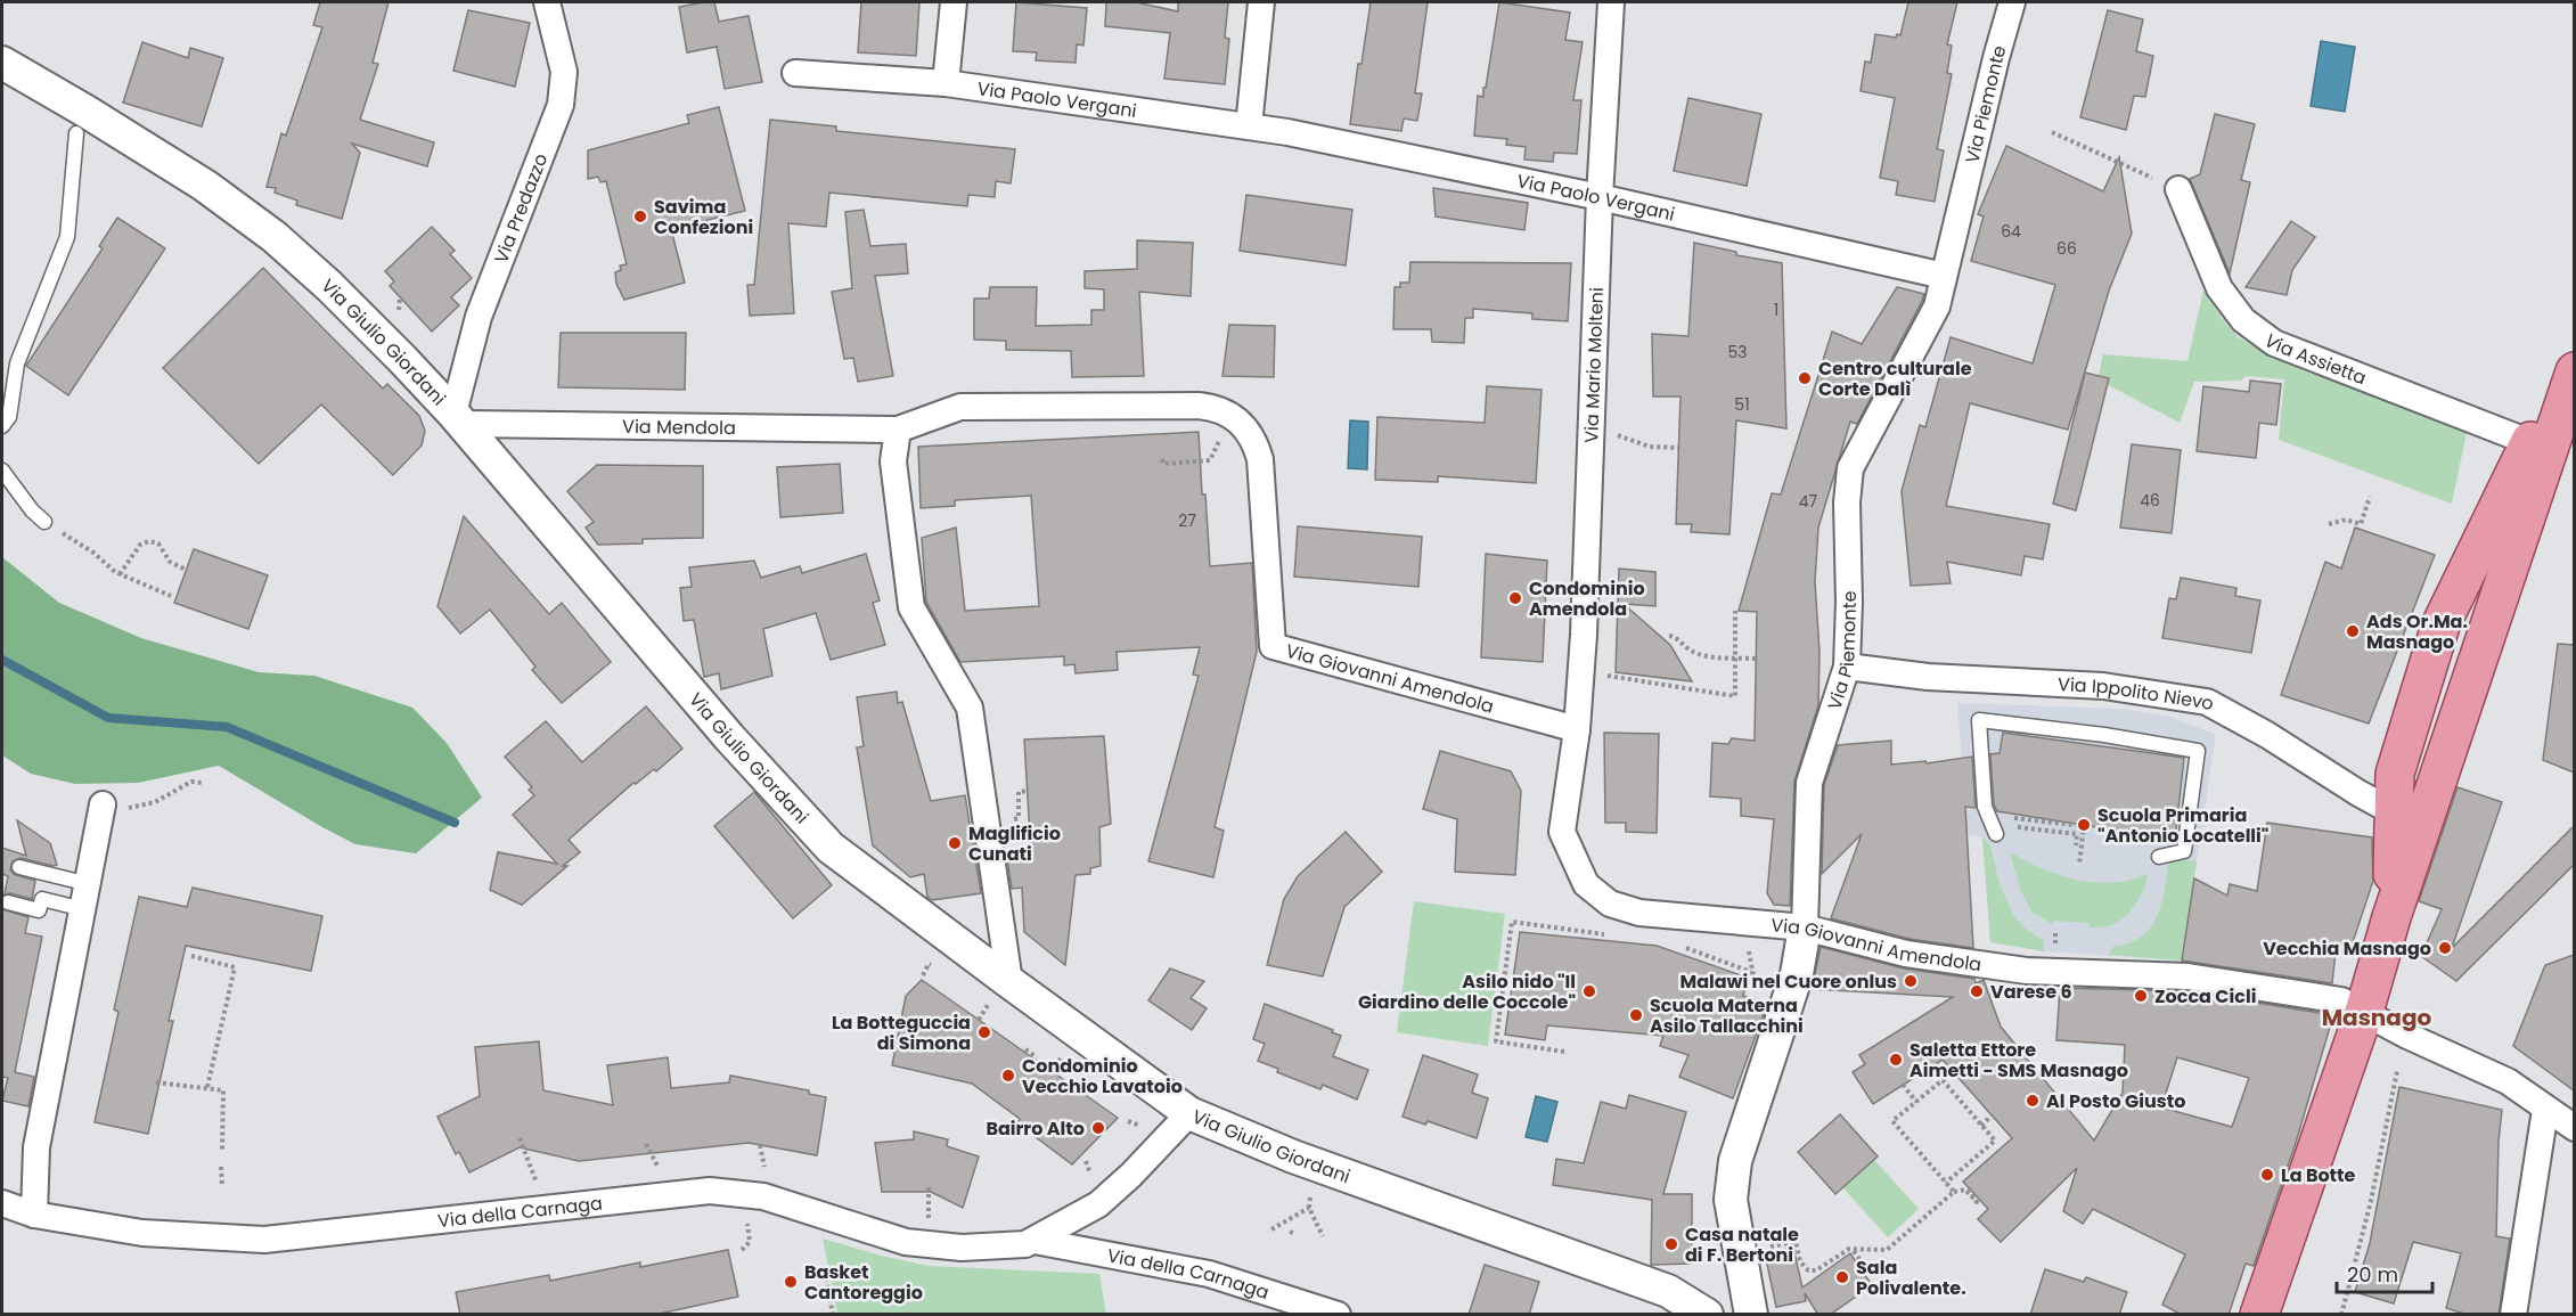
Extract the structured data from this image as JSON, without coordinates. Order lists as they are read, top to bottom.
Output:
{
  "streets": {
    "street": [
      "Via Paolo Vergani",
      "Via Piemonte",
      "Via Predazzo",
      "Via Giulio Giordani",
      "Via Assietta",
      "Via Mario Molteni",
      "Via Mendola",
      "Via Giovanni Amendola",
      "Via Ippolito Nievo",
      "Via della Carnaga"
    ]
  },
  "crossings": [
    ["Via Paolo Vergani", "Via Piemonte"],
    ["Via Paolo Vergani", "Via Mario Molteni"],
    ["Via Piemonte", "Via Giulio Giordani"],
    ["Via Piemonte", "Via Giovanni Amendola"],
    ["Via Piemonte", "Via Ippolito Nievo"],
    ["Via Predazzo", "Via Giulio Giordani"],
    ["Via Predazzo", "Via Mendola"],
    ["Via Giulio Giordani", "Via Mendola"],
    ["Via Giulio Giordani", "Via della Carnaga"],
    ["Via Mario Molteni", "Via Giovanni Amendola"],
    ["Via Mendola", "Via Giovanni Amendola"]
  ],
  "districts": ["Masnago"],
  "places": [
    "Savima Confezioni",
    "Centro culturale Corte Dalì",
    "Condominio Amendola",
    "Ads Or.Ma. Masnago",
    "Scuola Primaria \"Antonio Locatelli\"",
    "Maglificio Cunati",
    "Vecchia Masnago",
    "Malawi nel Cuore onlus",
    "Asilo nido \"Il Giardino delle Coccole\"",
    "Varese 6",
    "Zocca Cicli",
    "Scuola Materna Asilo Tallacchini",
    "La Botteguccia di Simona",
    "Saletta Ettore Aimetti - SMS Masnago",
    "Condominio Vecchio Lavatoio",
    "Al Posto Giusto",
    "Bairro Alto",
    "La Botte",
    "Casa natale di F. Bertoni",
    "Sala Polivalente.",
    "Basket Cantoreggio"
  ],
  "house_numbers": [
    "64",
    "66",
    "1",
    "53",
    "51",
    "46",
    "47",
    "27"
  ],
  "scale_bar": "20 m"
}
